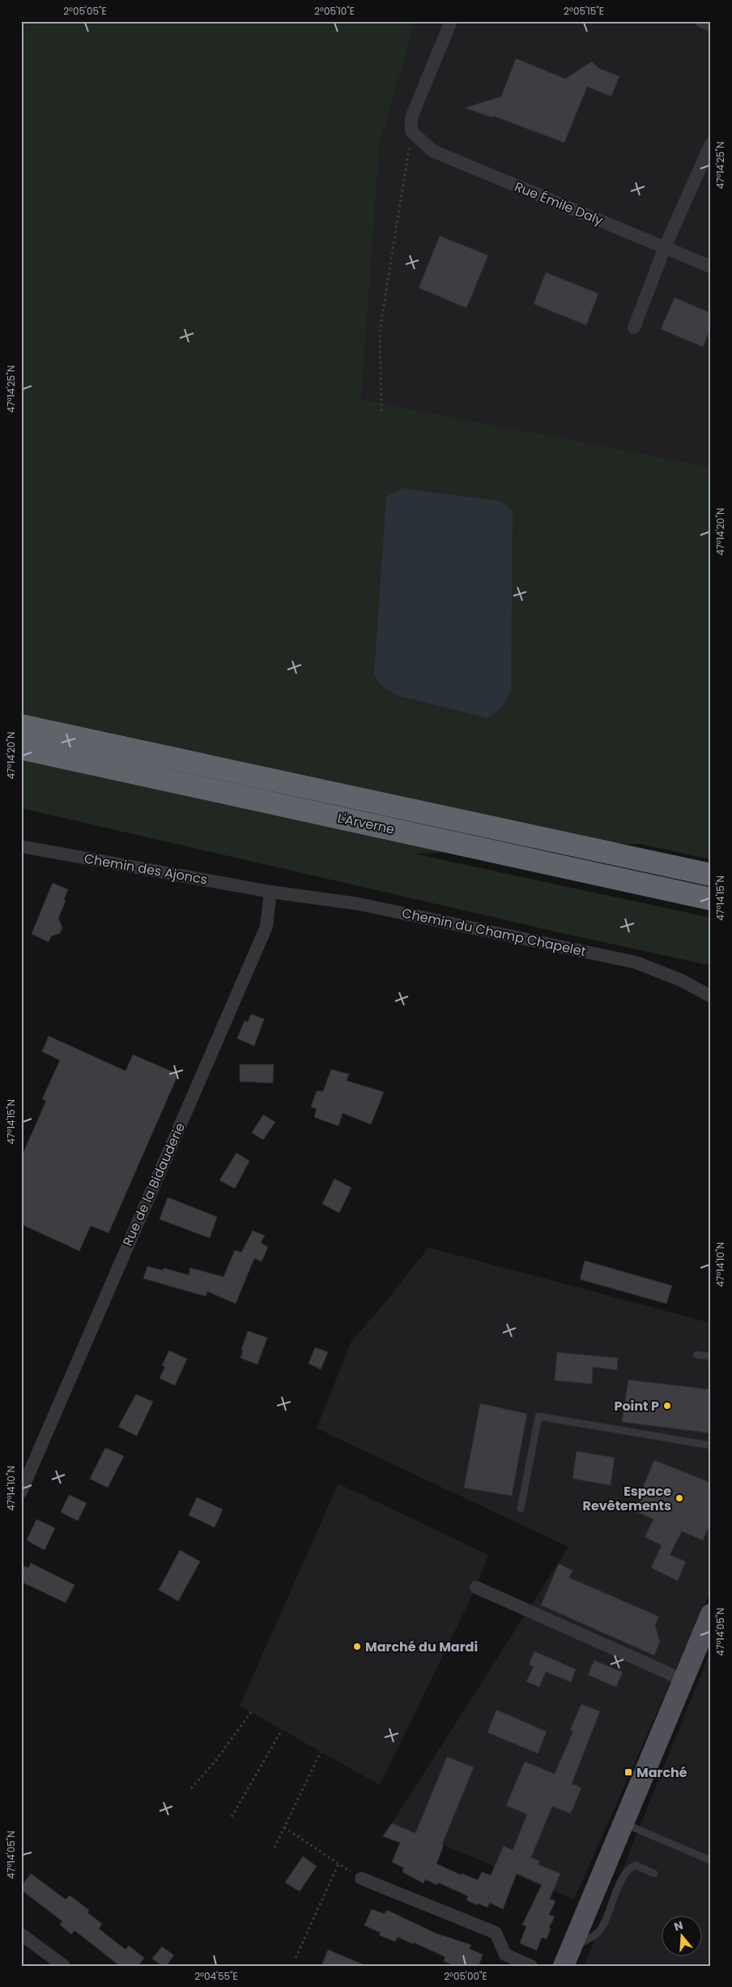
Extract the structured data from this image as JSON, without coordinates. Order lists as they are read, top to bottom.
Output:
{
  "streets": {
    "highway": ["L'Arverne"],
    "street": [
      "Rue Émile Daly",
      "Chemin des Ajoncs",
      "Chemin du Champ Chapelet",
      "Rue de la Bidauderie"
    ]
  },
  "crossings": [
    ["Chemin des Ajoncs", "Chemin du Champ Chapelet"],
    ["Chemin des Ajoncs", "Rue de la Bidauderie"],
    ["Chemin du Champ Chapelet", "Rue de la Bidauderie"]
  ],
  "places": {
    "other": ["Point P", "Espace Revêtements", "Marché du Mardi"],
    "transit": ["Marché"]
  },
  "north": "top",
  "coordinates": [
    "2°05'05\"E",
    "2°05'10\"E",
    "2°05'15\"E",
    "47°14'25\"N",
    "47°14'20\"N",
    "47°14'15\"N",
    "47°14'10\"N",
    "47°14'05\"N",
    "2°04'55\"E",
    "2°05'00\"E"
  ]
}
